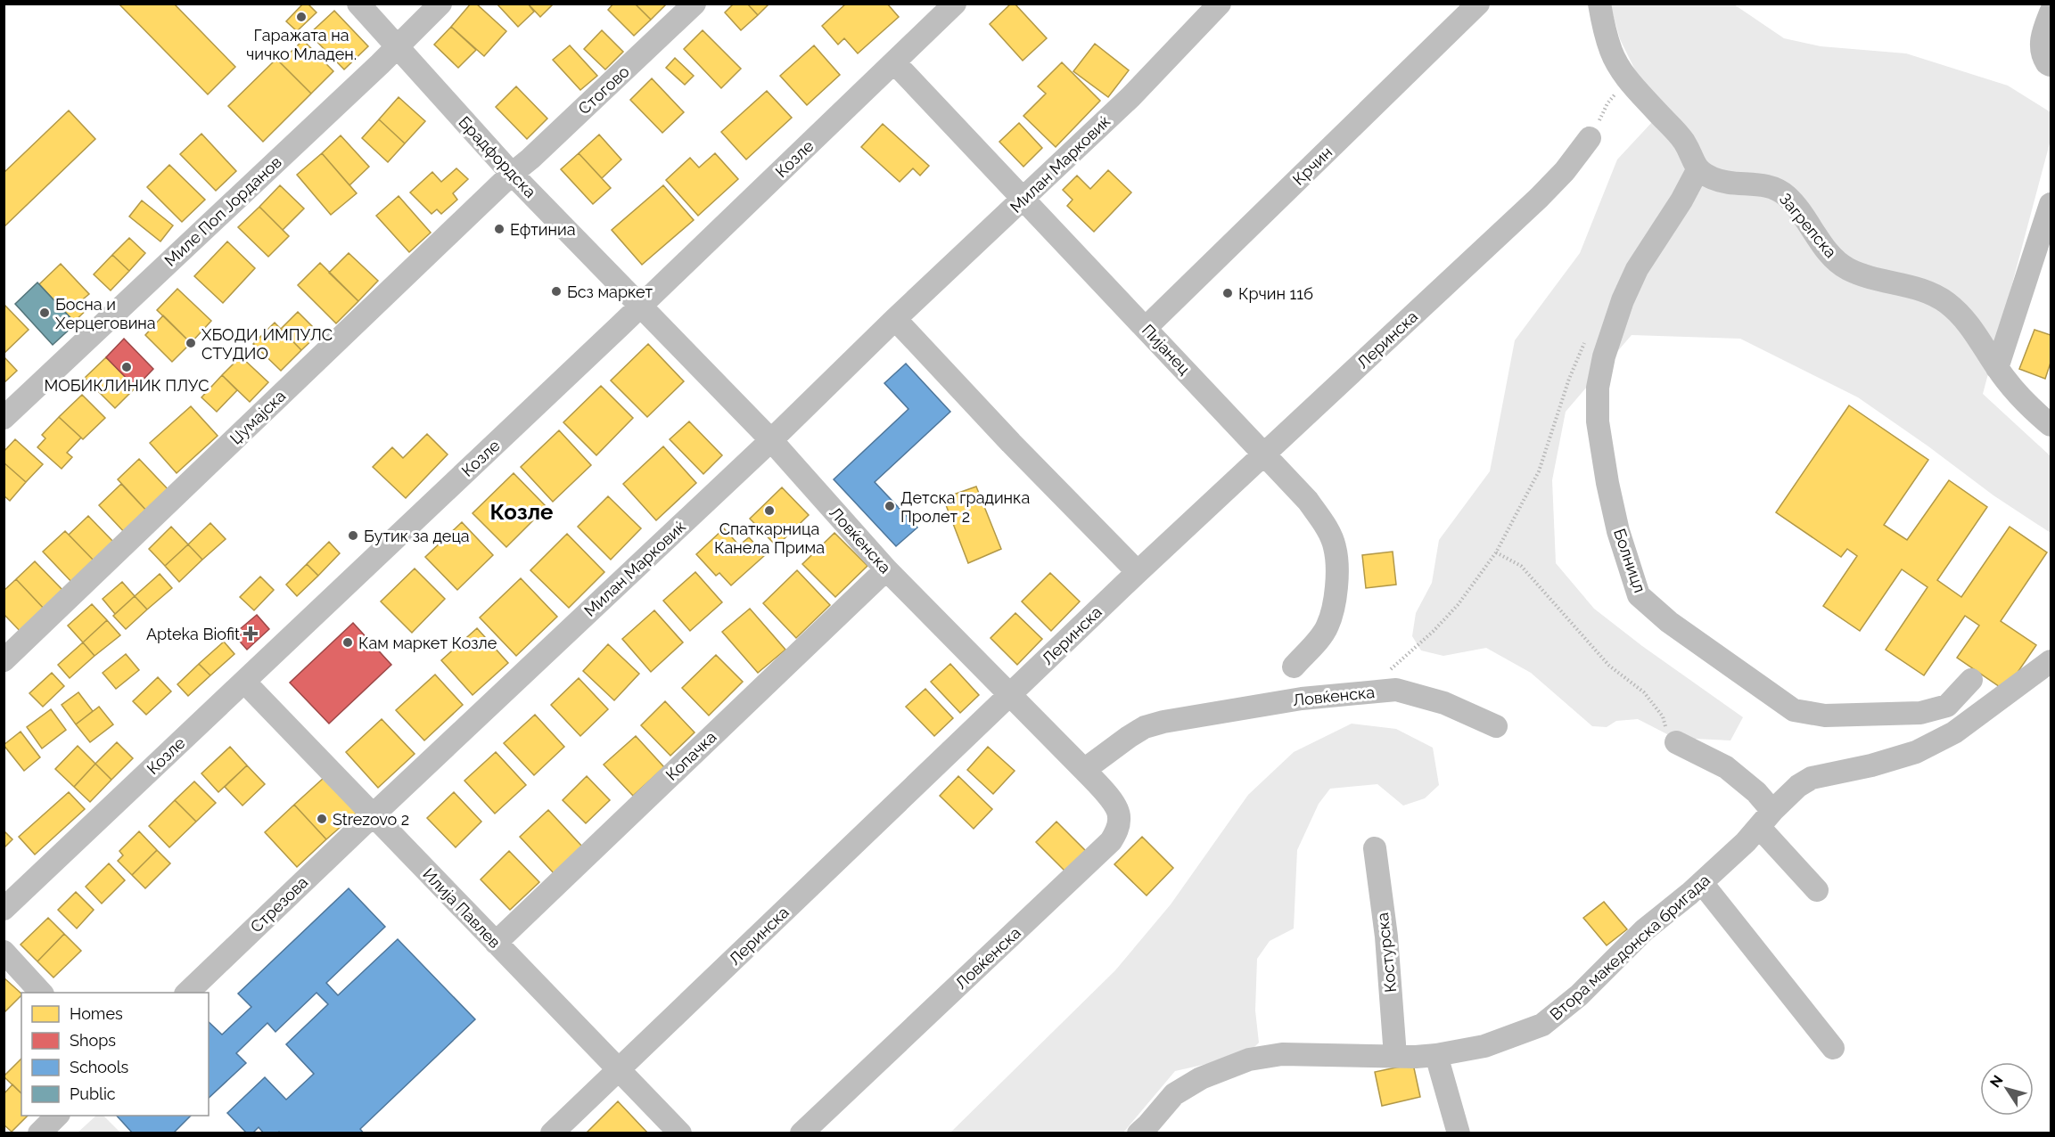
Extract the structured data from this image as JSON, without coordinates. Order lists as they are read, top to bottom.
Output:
{
  "streets": {
    "street": [
      "Стогово",
      "Брадфордска",
      "Козле",
      "Милан Марковиќ",
      "Крчин",
      "Миле Поп Јорданов",
      "Загрепска",
      "Леринска",
      "Пијанец",
      "Џумајска",
      "Ловќенска",
      "Болницл",
      "Копачка",
      "Стрезова",
      "Илија Павлев",
      "Втора македонска бригада",
      "Костурска"
    ]
  },
  "crossings": [
    ["Стогово", "Брадфордска"],
    ["Стогово", "Џумајска"],
    ["Брадфордска", "Козле"],
    ["Брадфордска", "Миле Поп Јорданов"],
    ["Брадфордска", "Џумајска"],
    ["Брадфордска", "Ловќенска"],
    ["Козле", "Пијанец"],
    ["Козле", "Ловќенска"],
    ["Козле", "Илија Павлев"],
    ["Милан Марковиќ", "Пијанец"],
    ["Милан Марковиќ", "Ловќенска"],
    ["Милан Марковиќ", "Стрезова"],
    ["Милан Марковиќ", "Илија Павлев"],
    ["Крчин", "Пијанец"],
    ["Загрепска", "Болницл"],
    ["Леринска", "Пијанец"],
    ["Леринска", "Ловќенска"],
    ["Леринска", "Илија Павлев"],
    ["Ловќенска", "Копачка"],
    ["Копачка", "Илија Павлев"],
    ["Стрезова", "Илија Павлев"],
    ["Втора македонска бригада", "Костурска"]
  ],
  "districts": ["Козле"],
  "places": {
    "other": [
      "Гаражата на чичко Младен.",
      "Ефтиниа",
      "Бсз маркет",
      "Крчин 11б",
      "Босна и Херцеговина",
      "ХБОДИ ИМПУЛС СТУДИО",
      "МОБИКЛИНИК ПЛУС",
      "Детска градинка Пролет 2",
      "Спаткарница Канела Прима",
      "Бутик за деца",
      "Кам маркет Козле",
      "Strezovo 2"
    ],
    "health": ["Apteka Biofit"]
  },
  "legend": [
    "Homes",
    "Shops",
    "Schools",
    "Public"
  ],
  "north": "top left"
}
